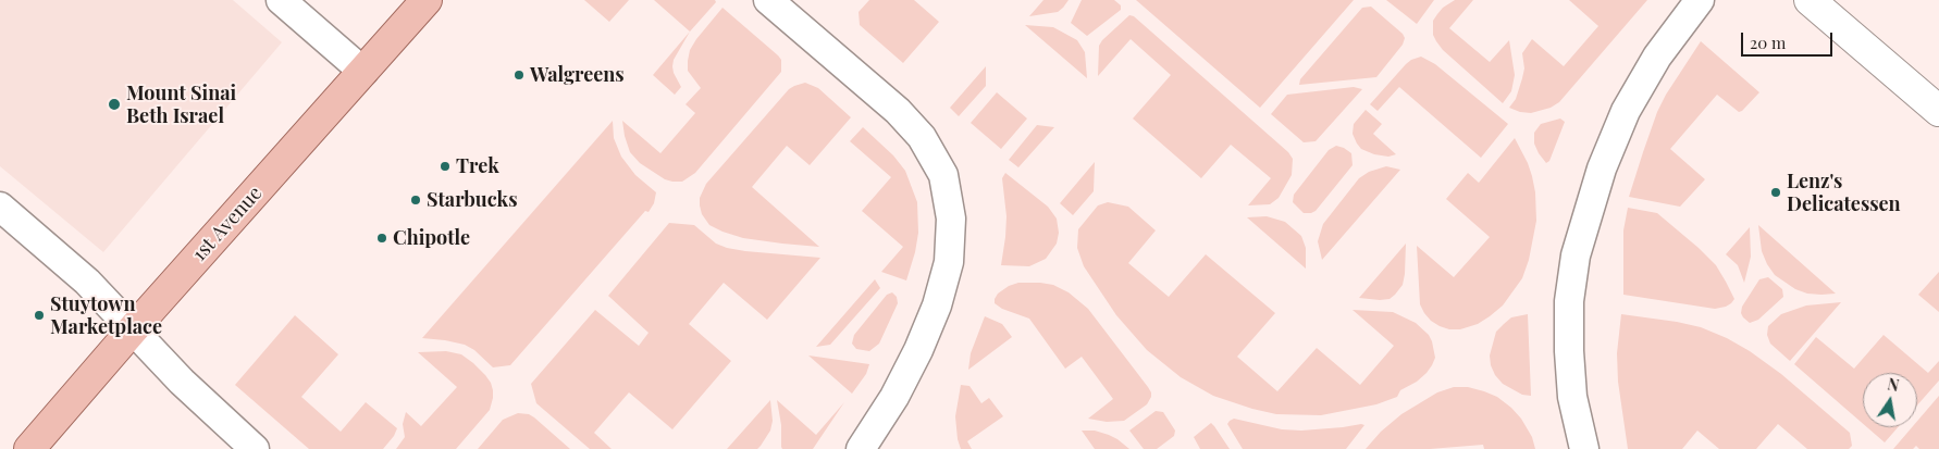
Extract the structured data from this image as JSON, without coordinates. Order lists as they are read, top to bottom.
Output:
{
  "streets": {
    "main road": ["1st Avenue"]
  },
  "places": [
    "Walgreens",
    "Mount Sinai Beth Israel",
    "Trek",
    "Lenz's Delicatessen",
    "Starbucks",
    "Chipotle",
    "Stuytown Marketplace"
  ],
  "scale_bar": "20 m",
  "north": "top"
}
